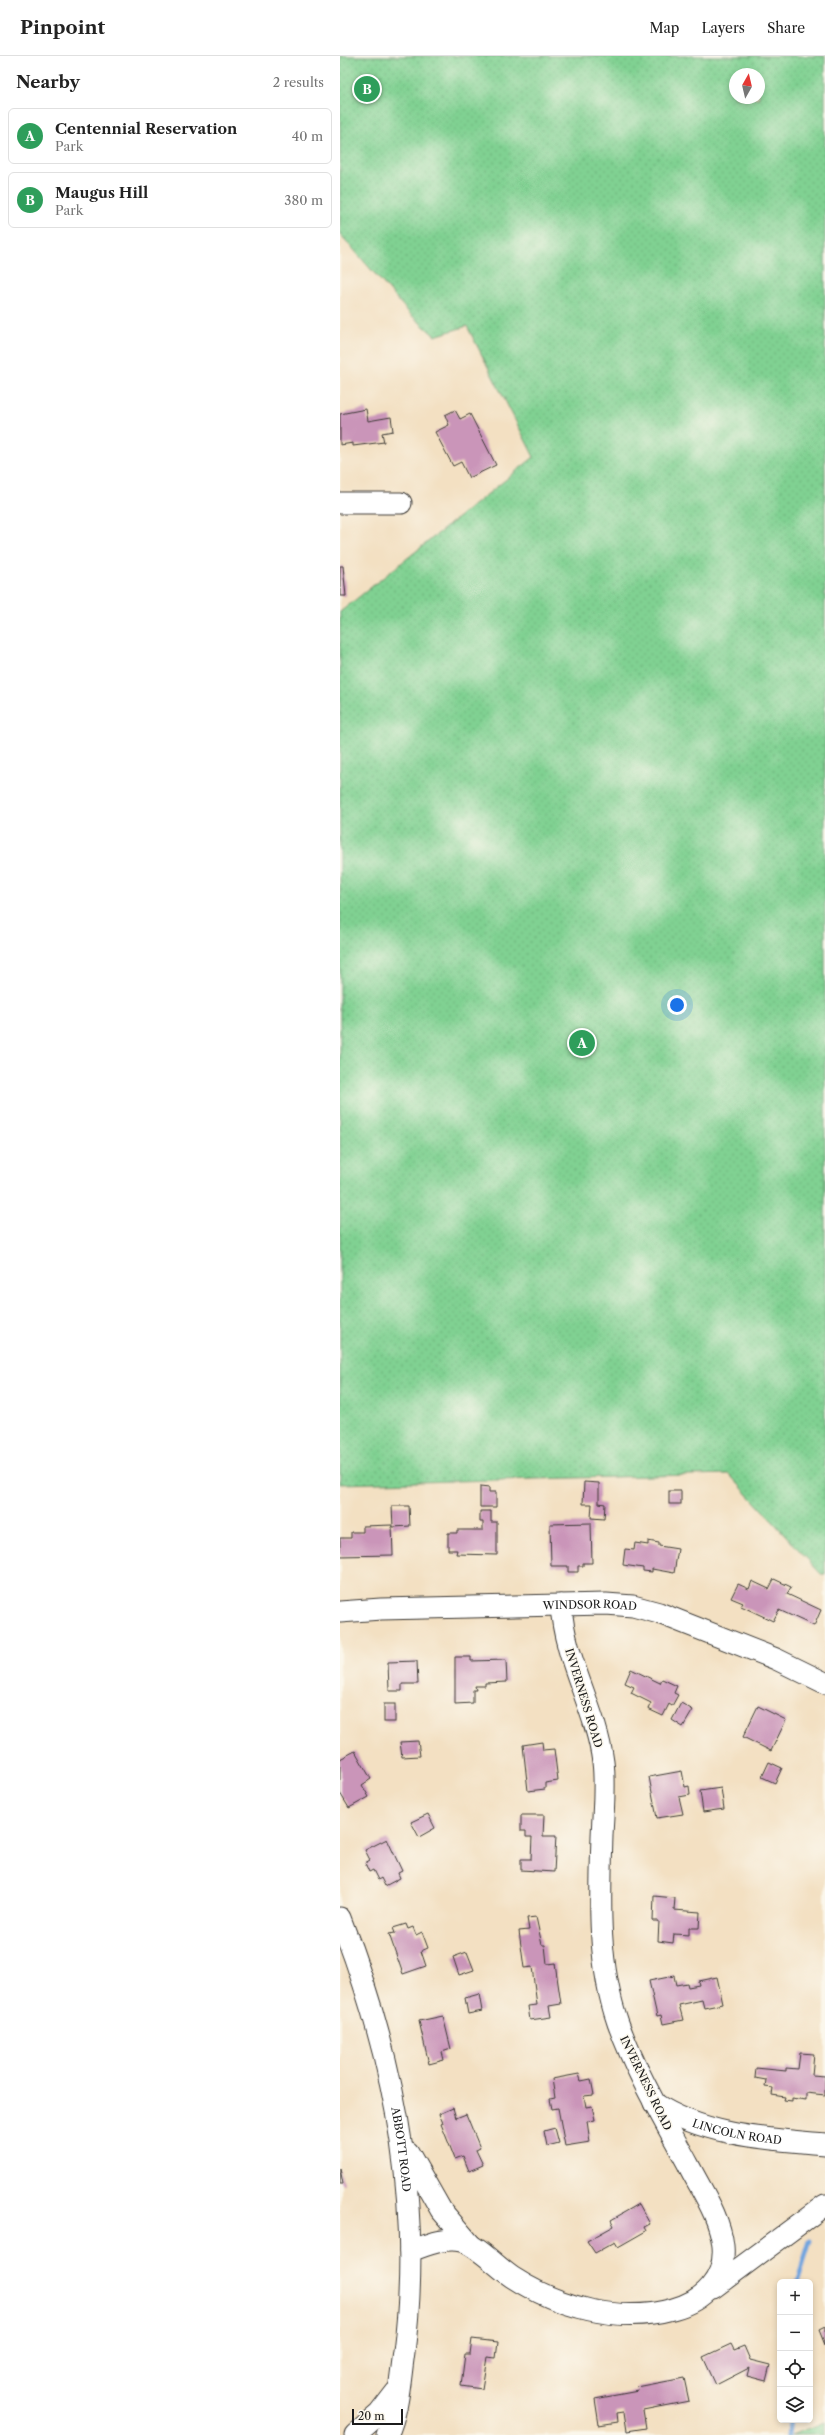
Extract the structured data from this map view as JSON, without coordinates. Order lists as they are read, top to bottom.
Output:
{
  "streets": {
    "street": [
      "WINDSOR ROAD",
      "INVERNESS ROAD",
      "LINCOLN ROAD",
      "ABBOTT ROAD"
    ]
  },
  "crossings": [
    ["WINDSOR ROAD", "INVERNESS ROAD"],
    ["INVERNESS ROAD", "LINCOLN ROAD"],
    ["INVERNESS ROAD", "ABBOTT ROAD"]
  ],
  "scale_bar": "20 m",
  "north": "top",
  "page": {
    "header": "Pinpoint",
    "nav": ["Map", "Layers", "Share"],
    "heading": ["Nearby", "2 results"],
    "pins": ["B", "A"],
    "list": [
      {
        "mark": "A",
        "name": "Centennial Reservation",
        "note": "Park",
        "value": "40 m"
      },
      {
        "mark": "B",
        "name": "Maugus Hill",
        "note": "Park",
        "value": "380 m"
      }
    ],
    "map_buttons": ["+", "−"],
    "scale": "20 m"
  }
}
